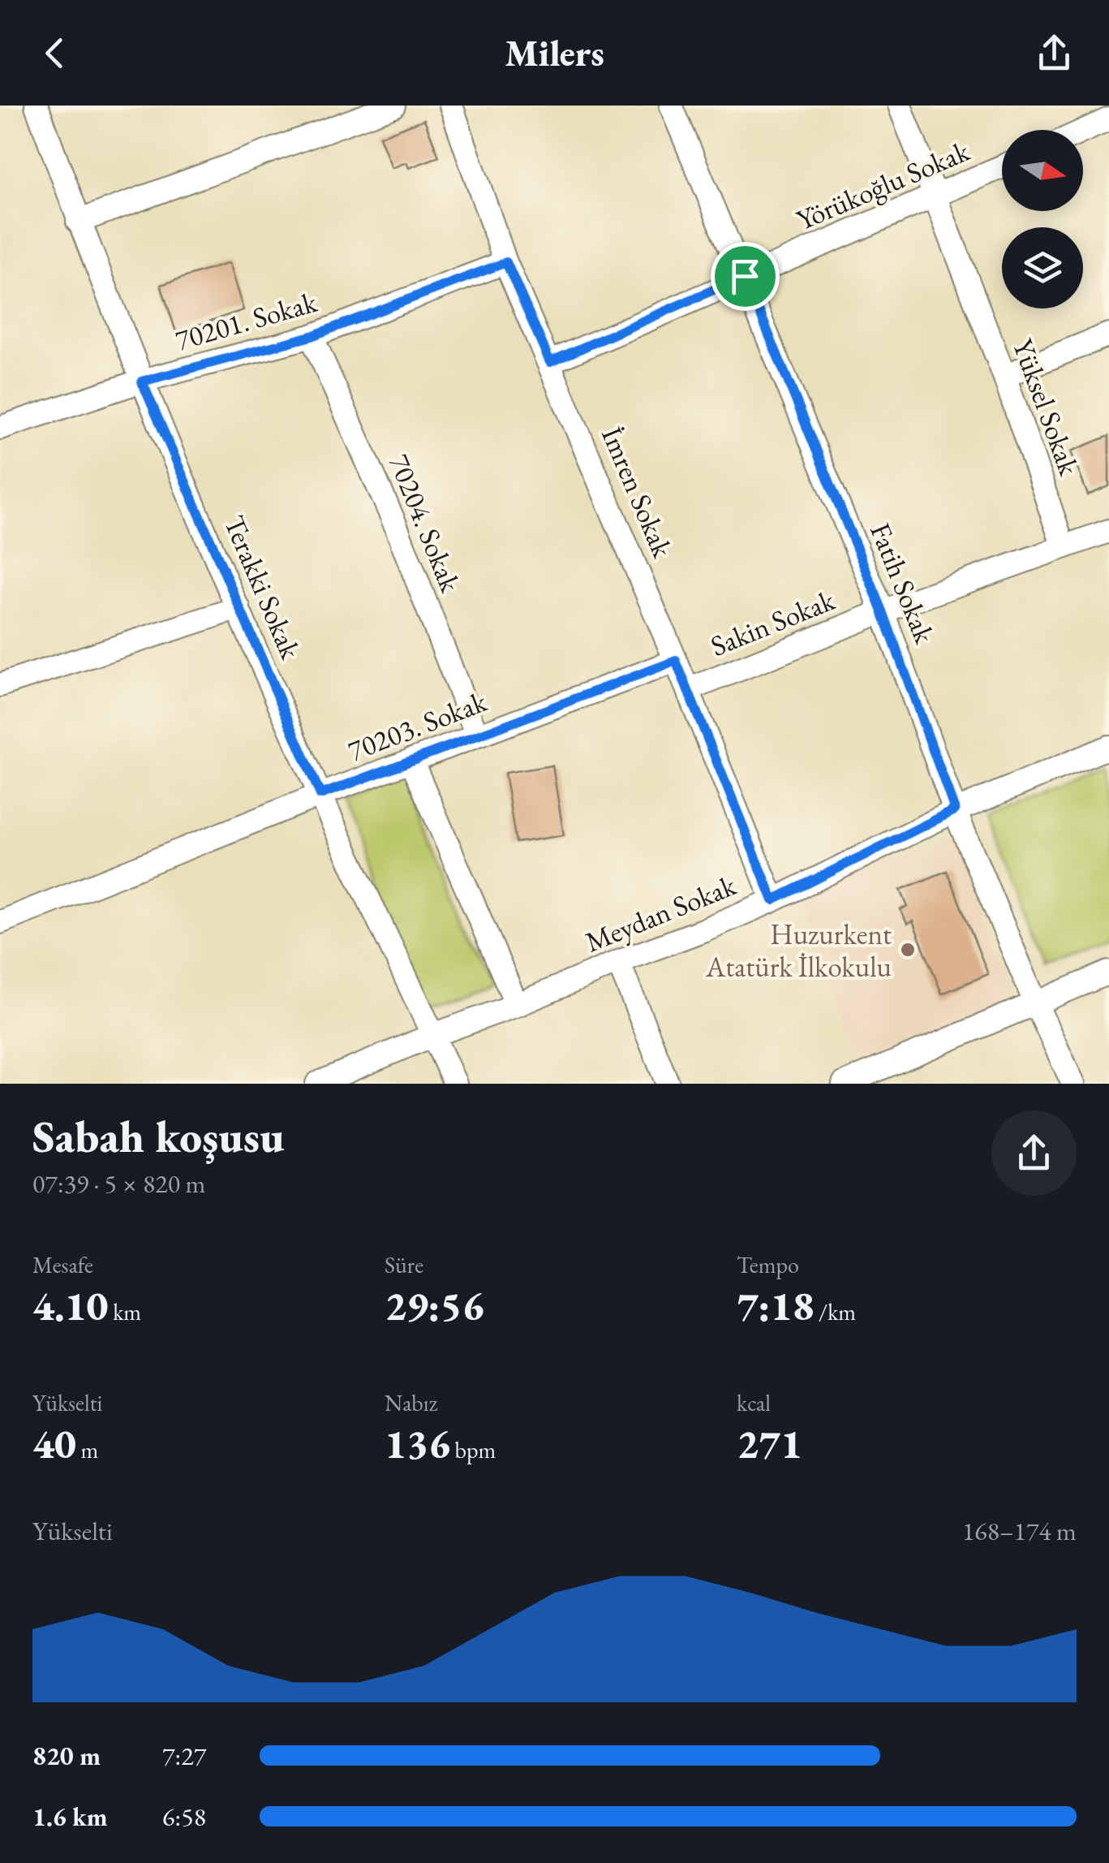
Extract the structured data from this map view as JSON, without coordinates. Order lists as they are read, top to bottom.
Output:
{
  "streets": {
    "street": [
      "Yörükoğlu Sokak",
      "70201. Sokak",
      "Yüksel Sokak",
      "İmren Sokak",
      "70204. Sokak",
      "Fatih Sokak",
      "Terakki Sokak",
      "Sakin Sokak",
      "70203. Sokak",
      "Meydan Sokak"
    ]
  },
  "crossings": [
    ["Yörükoğlu Sokak", "Yüksel Sokak"],
    ["Yörükoğlu Sokak", "İmren Sokak"],
    ["Yörükoğlu Sokak", "Fatih Sokak"],
    ["70201. Sokak", "İmren Sokak"],
    ["70201. Sokak", "70204. Sokak"],
    ["70201. Sokak", "Terakki Sokak"],
    ["Yüksel Sokak", "Sakin Sokak"],
    ["İmren Sokak", "Sakin Sokak"],
    ["İmren Sokak", "70203. Sokak"],
    ["İmren Sokak", "Meydan Sokak"],
    ["70204. Sokak", "70203. Sokak"],
    ["Fatih Sokak", "Sakin Sokak"],
    ["Fatih Sokak", "Meydan Sokak"],
    ["Terakki Sokak", "70203. Sokak"],
    ["Terakki Sokak", "Meydan Sokak"]
  ],
  "places": ["Huzurkent Atatürk İlkokulu"],
  "north": "right",
  "page": {
    "header": "Milers",
    "heading": ["Sabah koşusu", "07:39 · 5 × 820 m"],
    "stats": [
      ["Mesafe", "4.10 km"],
      ["Süre", "29:56"],
      ["Tempo", "7:18 /km"],
      ["Yükselti", "40 m"],
      ["Nabız", "136 bpm"],
      ["kcal", "271"]
    ],
    "chart": ["Yükselti", "168–174 m"],
    "list": [
      {
        "name": "820 m",
        "note": "7:27"
      },
      {
        "name": "1.6 km",
        "note": "6:58"
      }
    ]
  }
}
